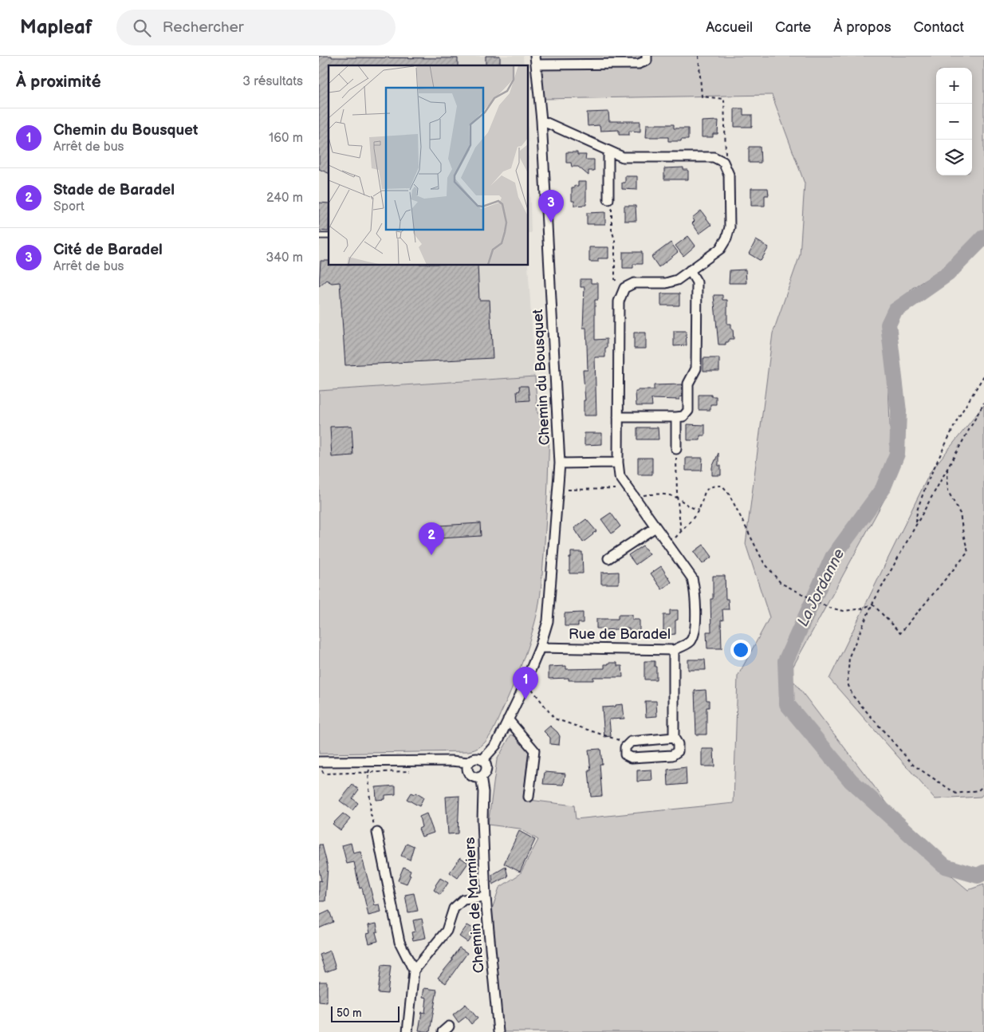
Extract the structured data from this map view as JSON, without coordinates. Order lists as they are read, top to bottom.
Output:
{
  "streets": {
    "street": ["Chemin du Bousquet", "Rue de Baradel", "Chemin de Marmiers"]
  },
  "crossings": [
    ["Chemin du Bousquet", "Rue de Baradel"],
    ["Chemin du Bousquet", "Chemin de Marmiers"]
  ],
  "water": ["La Jordanne"],
  "scale_bar": "50 m",
  "page": {
    "header": "Mapleaf",
    "search": "Rechercher",
    "nav": [
      "Accueil",
      "Carte",
      "À propos",
      "Contact"
    ],
    "heading": ["À proximité", "3 résultats"],
    "map_buttons": ["+", "−"],
    "list": [
      {
        "mark": "1",
        "name": "Chemin du Bousquet",
        "note": "Arrêt de bus",
        "value": "160 m"
      },
      {
        "mark": "2",
        "name": "Stade de Baradel",
        "note": "Sport",
        "value": "240 m"
      },
      {
        "mark": "3",
        "name": "Cité de Baradel",
        "note": "Arrêt de bus",
        "value": "340 m"
      }
    ],
    "pins": ["3", "2", "1"],
    "scale": "50 m"
  }
}
